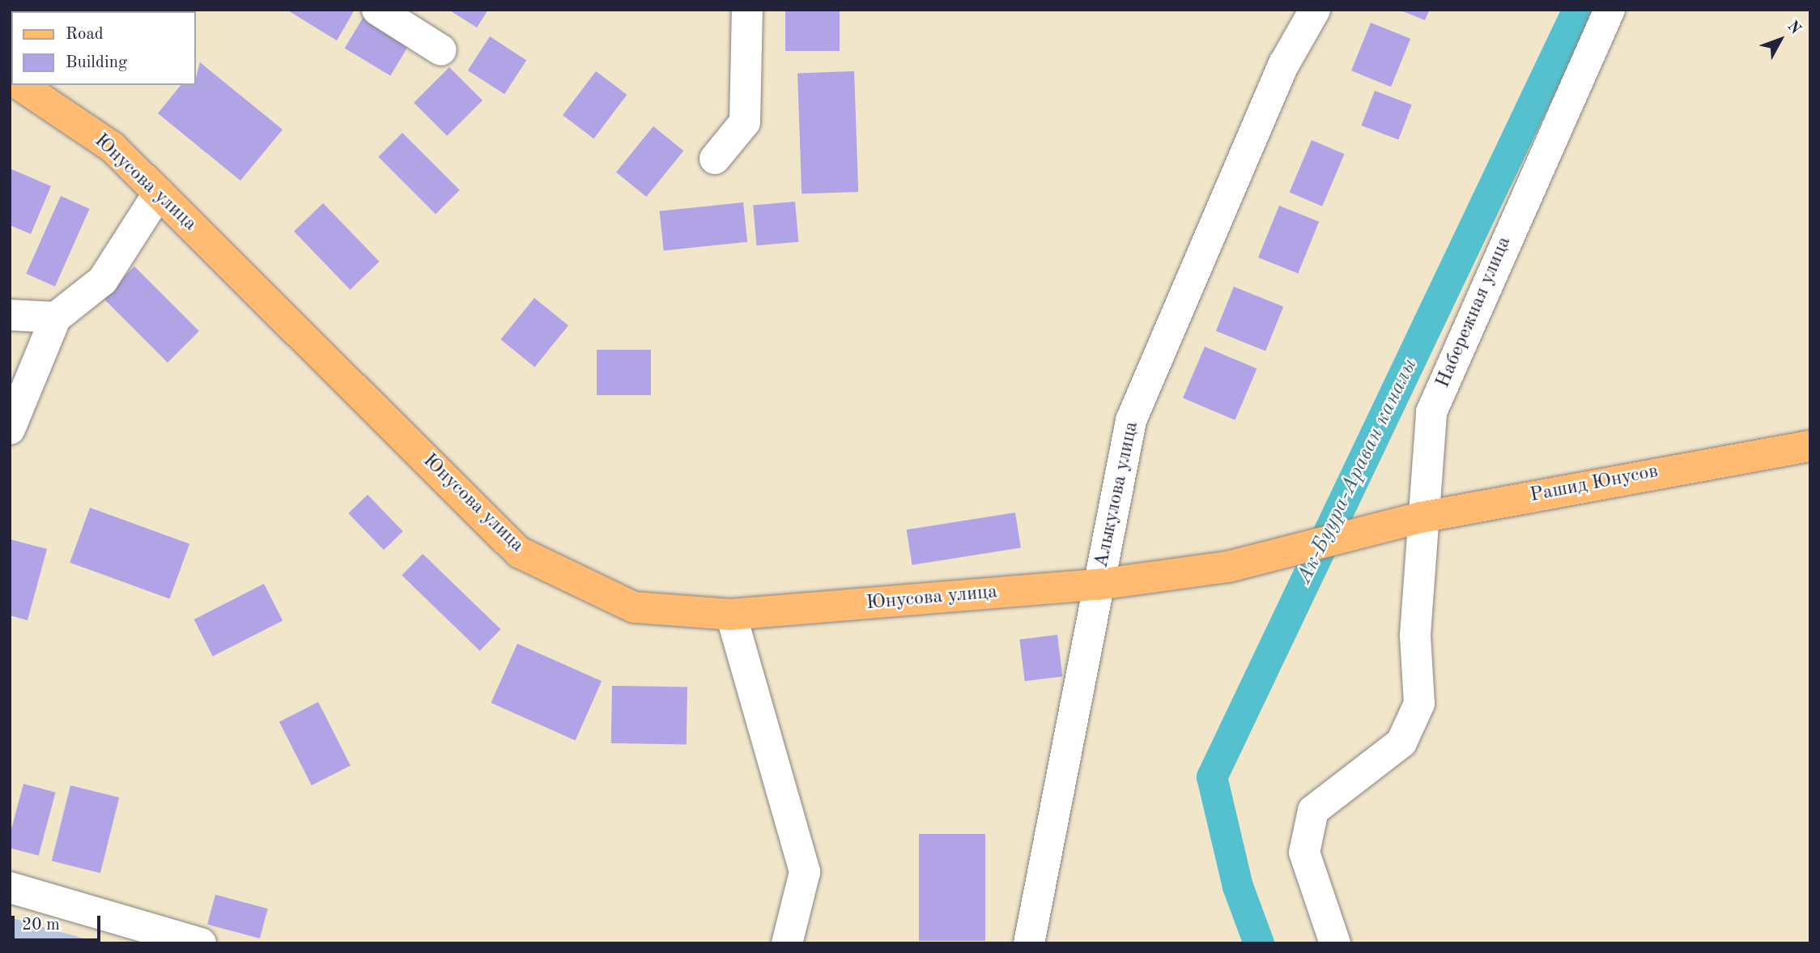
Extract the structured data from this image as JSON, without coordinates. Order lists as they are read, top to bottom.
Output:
{
  "streets": {
    "main road": ["Юнусова улица", "Рашид Юнусов"],
    "street": ["Набережная улица", "Алыкулова улица"]
  },
  "crossings": [
    ["Юнусова улица", "Рашид Юнусов"],
    ["Юнусова улица", "Алыкулова улица"],
    ["Набережная улица", "Рашид Юнусов"]
  ],
  "water": ["Ак-Буура-Араван каналы"],
  "legend": ["Road", "Building"],
  "scale_bar": "20 m",
  "north": "top right"
}
